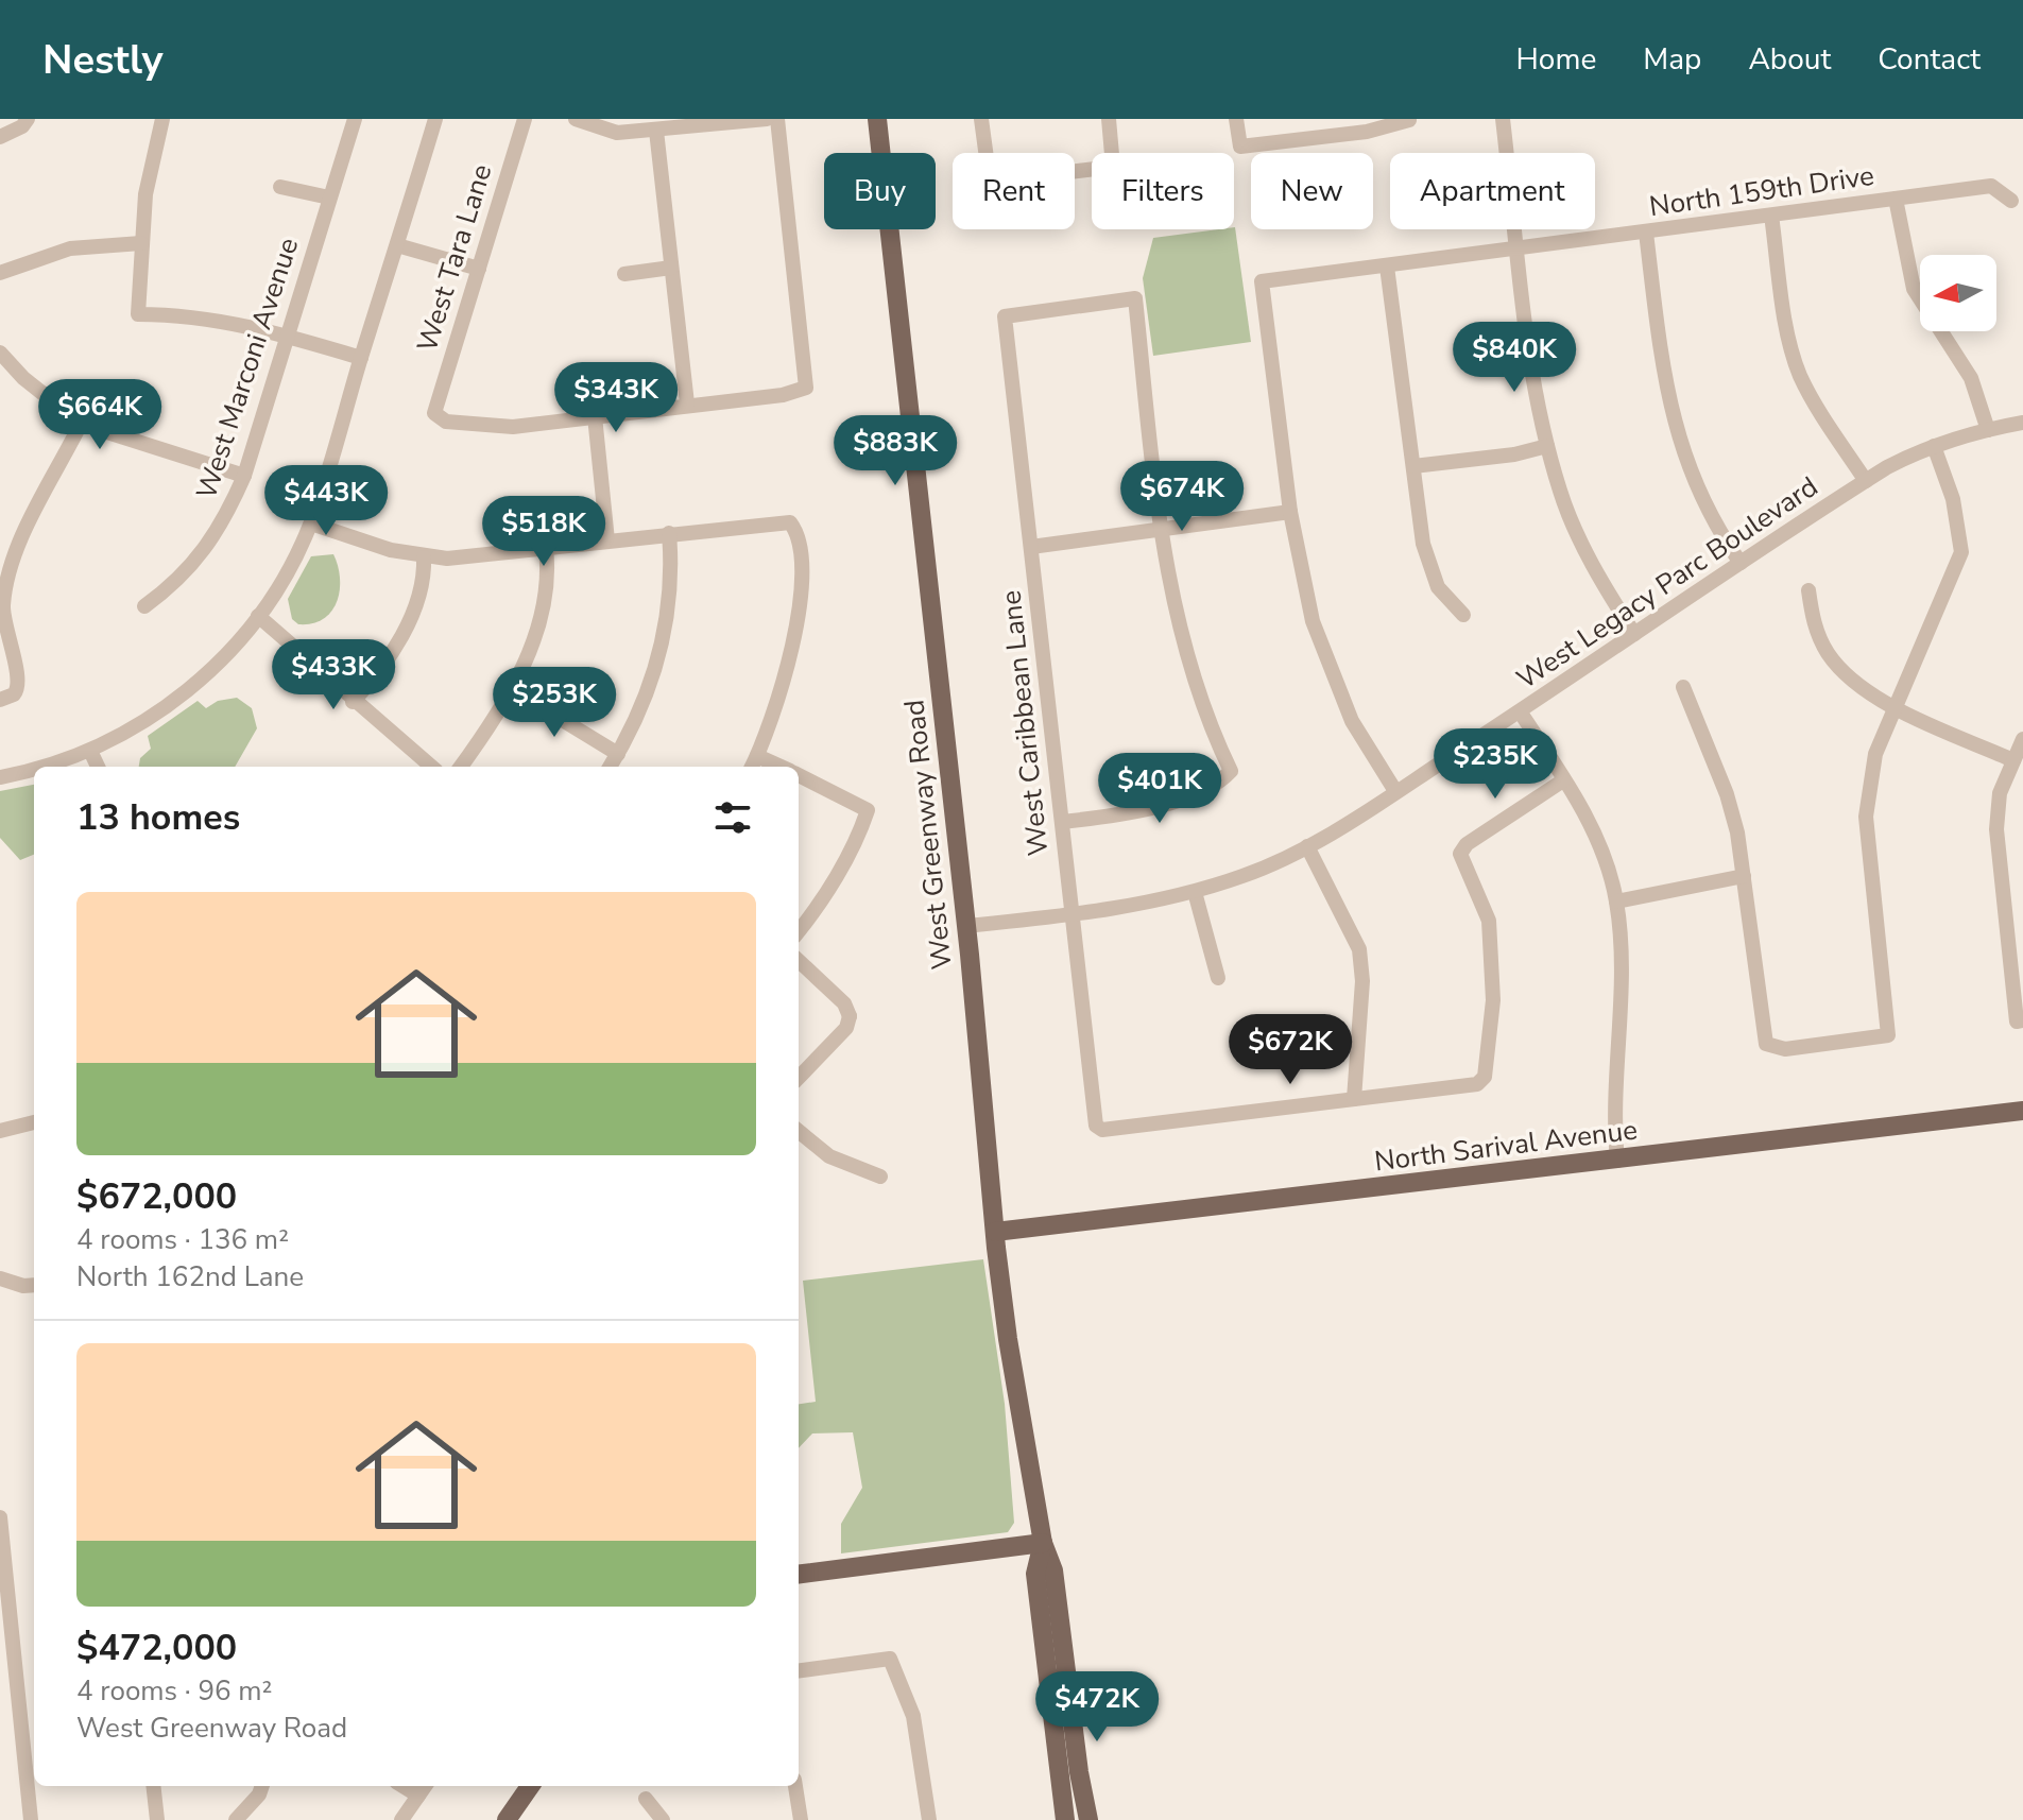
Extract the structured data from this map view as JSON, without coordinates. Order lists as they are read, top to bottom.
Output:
{
  "streets": {
    "main road": ["West Greenway Road", "North Sarival Avenue"],
    "street": [
      "North 159th Drive",
      "West Tara Lane",
      "West Marconi Avenue",
      "West Legacy Parc Boulevard",
      "West Caribbean Lane"
    ]
  },
  "crossings": [
    ["West Legacy Parc Boulevard", "West Caribbean Lane"],
    ["West Legacy Parc Boulevard", "West Greenway Road"],
    ["West Greenway Road", "North Sarival Avenue"]
  ],
  "north": "left",
  "page": {
    "header": "Nestly",
    "nav": [
      "Home",
      "Map",
      "About",
      "Contact"
    ],
    "chip": [
      "Buy",
      "Rent",
      "Filters",
      "New",
      "Apartment"
    ],
    "price": [
      "$840K",
      "$343K",
      "$664K",
      "$883K",
      "$674K",
      "$443K",
      "$518K",
      "$433K",
      "$253K",
      "$235K",
      "$401K",
      "$672K",
      "$472K"
    ],
    "heading": "13 homes",
    "list": [
      {
        "name": "$672,000",
        "note": "4 rooms · 136 m² · North 162nd Lane"
      },
      {
        "name": "$472,000",
        "note": "4 rooms · 96 m² · West Greenway Road"
      }
    ]
  }
}
